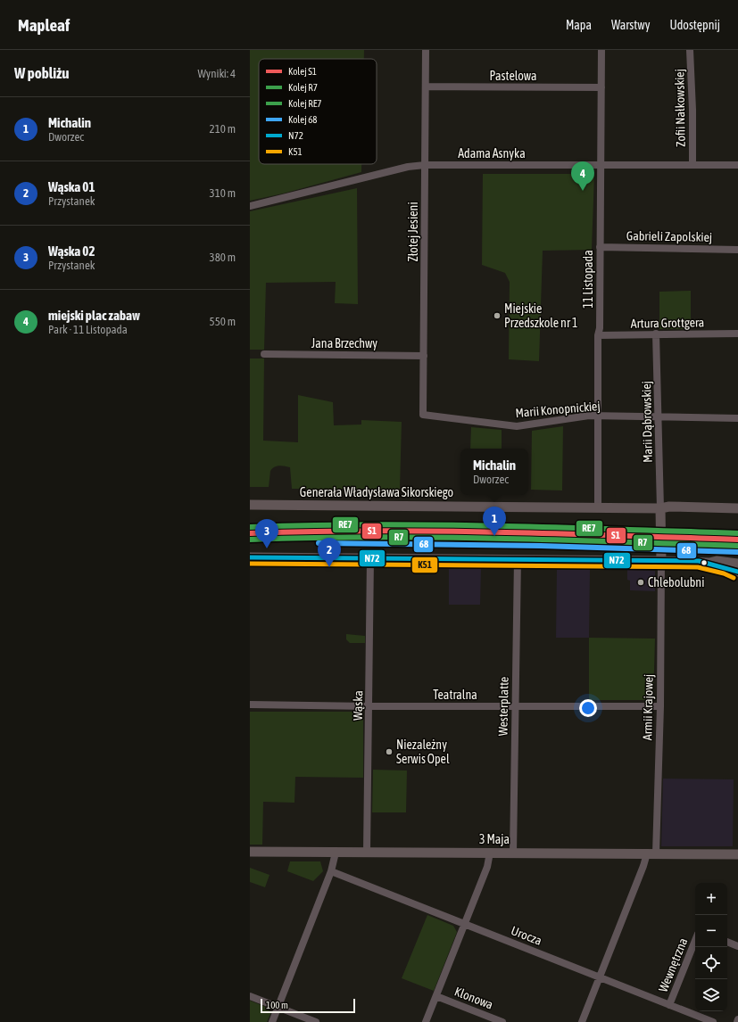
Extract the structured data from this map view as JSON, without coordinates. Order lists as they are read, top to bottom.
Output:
{
  "streets": {
    "main road": ["Generała Władysława Sikorskiego", "3 Maja"],
    "street": [
      "Pastelowa",
      "Zofii Nałkowskiej",
      "Adama Asnyka",
      "Złotej Jesieni",
      "Gabrieli Zapolskiej",
      "11 Listopada",
      "Artura Grottgera",
      "Jana Brzechwy",
      "Marii Konopnickiej",
      "Marii Dąbrowskiej",
      "Teatralna",
      "Wąska",
      "Westerplatte",
      "Armii Krajowej",
      "Urocza",
      "Wewnętrzna",
      "Klonowa"
    ]
  },
  "crossings": [
    ["Pastelowa", "Złotej Jesieni"],
    ["Pastelowa", "11 Listopada"],
    ["Zofii Nałkowskiej", "Adama Asnyka"],
    ["Adama Asnyka", "Złotej Jesieni"],
    ["Adama Asnyka", "11 Listopada"],
    ["Złotej Jesieni", "Jana Brzechwy"],
    ["Złotej Jesieni", "Marii Konopnickiej"],
    ["Gabrieli Zapolskiej", "11 Listopada"],
    ["11 Listopada", "Artura Grottgera"],
    ["11 Listopada", "Marii Konopnickiej"],
    ["11 Listopada", "Generała Władysława Sikorskiego"],
    ["Artura Grottgera", "Marii Dąbrowskiej"],
    ["Marii Konopnickiej", "Marii Dąbrowskiej"],
    ["Marii Dąbrowskiej", "Generała Władysława Sikorskiego"],
    ["Teatralna", "Wąska"],
    ["Teatralna", "Westerplatte"],
    ["Teatralna", "Armii Krajowej"],
    ["Wąska", "3 Maja"],
    ["Westerplatte", "3 Maja"],
    ["Armii Krajowej", "3 Maja"],
    ["Armii Krajowej", "Urocza"],
    ["Urocza", "Wewnętrzna"]
  ],
  "places": ["Miejskie Przedszkole nr 1", "Chlebolubni", "Niezależny Serwis Opel"],
  "lines": [
    "rail line RE7",
    "rail line S1",
    "rail line R7",
    "rail line 68",
    "transit line N72",
    "transit line K51"
  ],
  "legend": [
    "Kolej S1",
    "Kolej R7",
    "Kolej RE7",
    "Kolej 68",
    "N72",
    "K51"
  ],
  "scale_bar": "100 m",
  "page": {
    "header": "Mapleaf",
    "nav": ["Mapa", "Warstwy", "Udostępnij"],
    "heading": ["W pobliżu", "Wyniki: 4"],
    "list": [
      {
        "mark": "1",
        "name": "Michalin",
        "note": "Dworzec",
        "value": "210 m"
      },
      {
        "mark": "2",
        "name": "Wąska 01",
        "note": "Przystanek",
        "value": "310 m"
      },
      {
        "mark": "3",
        "name": "Wąska 02",
        "note": "Przystanek",
        "value": "380 m"
      },
      {
        "mark": "4",
        "name": "miejski plac zabaw",
        "note": "Park · 11 Listopada",
        "value": "550 m"
      }
    ],
    "pins": [
      "4",
      "1",
      "3",
      "2"
    ],
    "popup": ["Michalin", "Dworzec"],
    "map_buttons": ["+", "−"],
    "scale": "100 m"
  }
}
